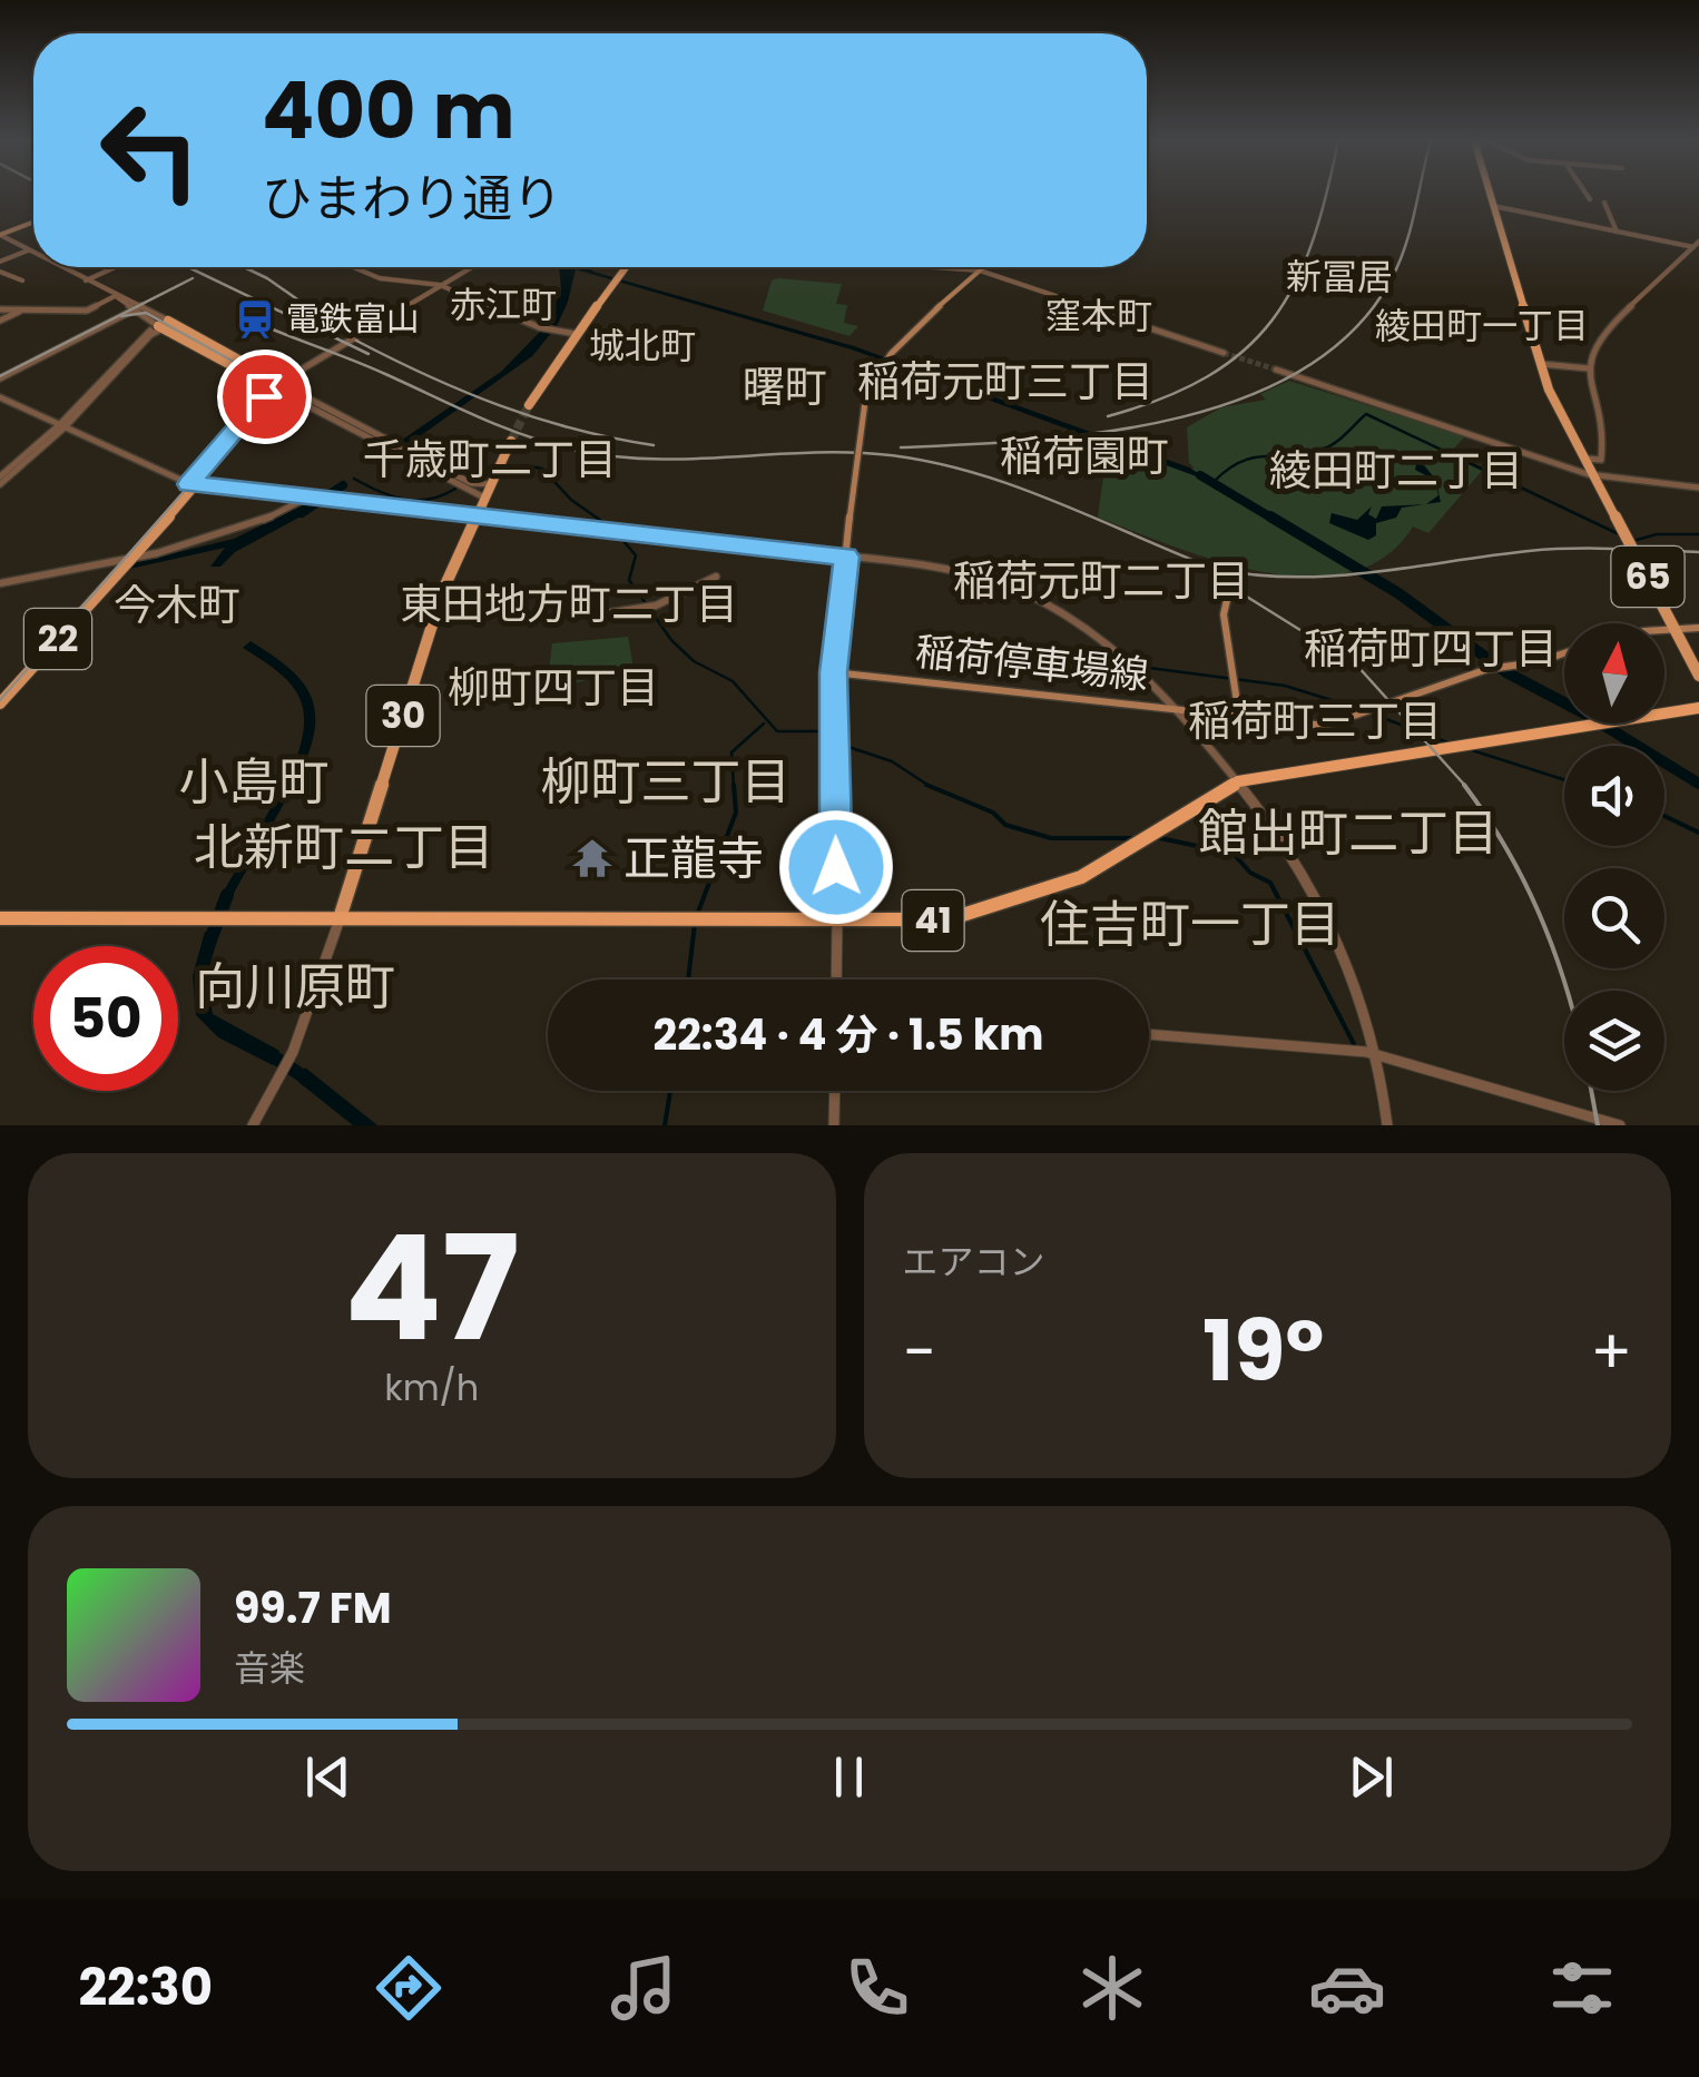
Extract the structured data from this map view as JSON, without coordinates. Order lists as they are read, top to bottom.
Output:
{
  "streets": {
    "highway": ["41"],
    "main road": [
      "65",
      "22",
      "稲荷停車場線",
      "30"
    ]
  },
  "crossings": [
    ["30", "41"]
  ],
  "districts": [
    "新冨居",
    "赤江町",
    "窪本町",
    "綾田町一丁目",
    "城北町",
    "稲荷元町三丁目",
    "曙町",
    "稲荷園町",
    "千歳町二丁目",
    "綾田町二丁目",
    "稲荷元町二丁目",
    "東田地方町二丁目",
    "今木町",
    "稲荷町四丁目",
    "柳町四丁目",
    "稲荷町三丁目",
    "小島町",
    "柳町三丁目",
    "館出町二丁目",
    "北新町二丁目",
    "住吉町一丁目",
    "向川原町"
  ],
  "places": {
    "station": ["電鉄富山"],
    "temple": ["正龍寺"]
  },
  "north": "top",
  "page": {
    "turn": ["400 m", "ひまわり通り"],
    "limit": "50",
    "trip": "22:34 · 4 分 · 1.5 km",
    "tile": [
      ["47", "km/h"],
      "エアコン"
    ],
    "heat": ["−", "19°", "+"],
    "song": ["99.7 FM", "音楽"],
    "tabs": "22:30"
  }
}
